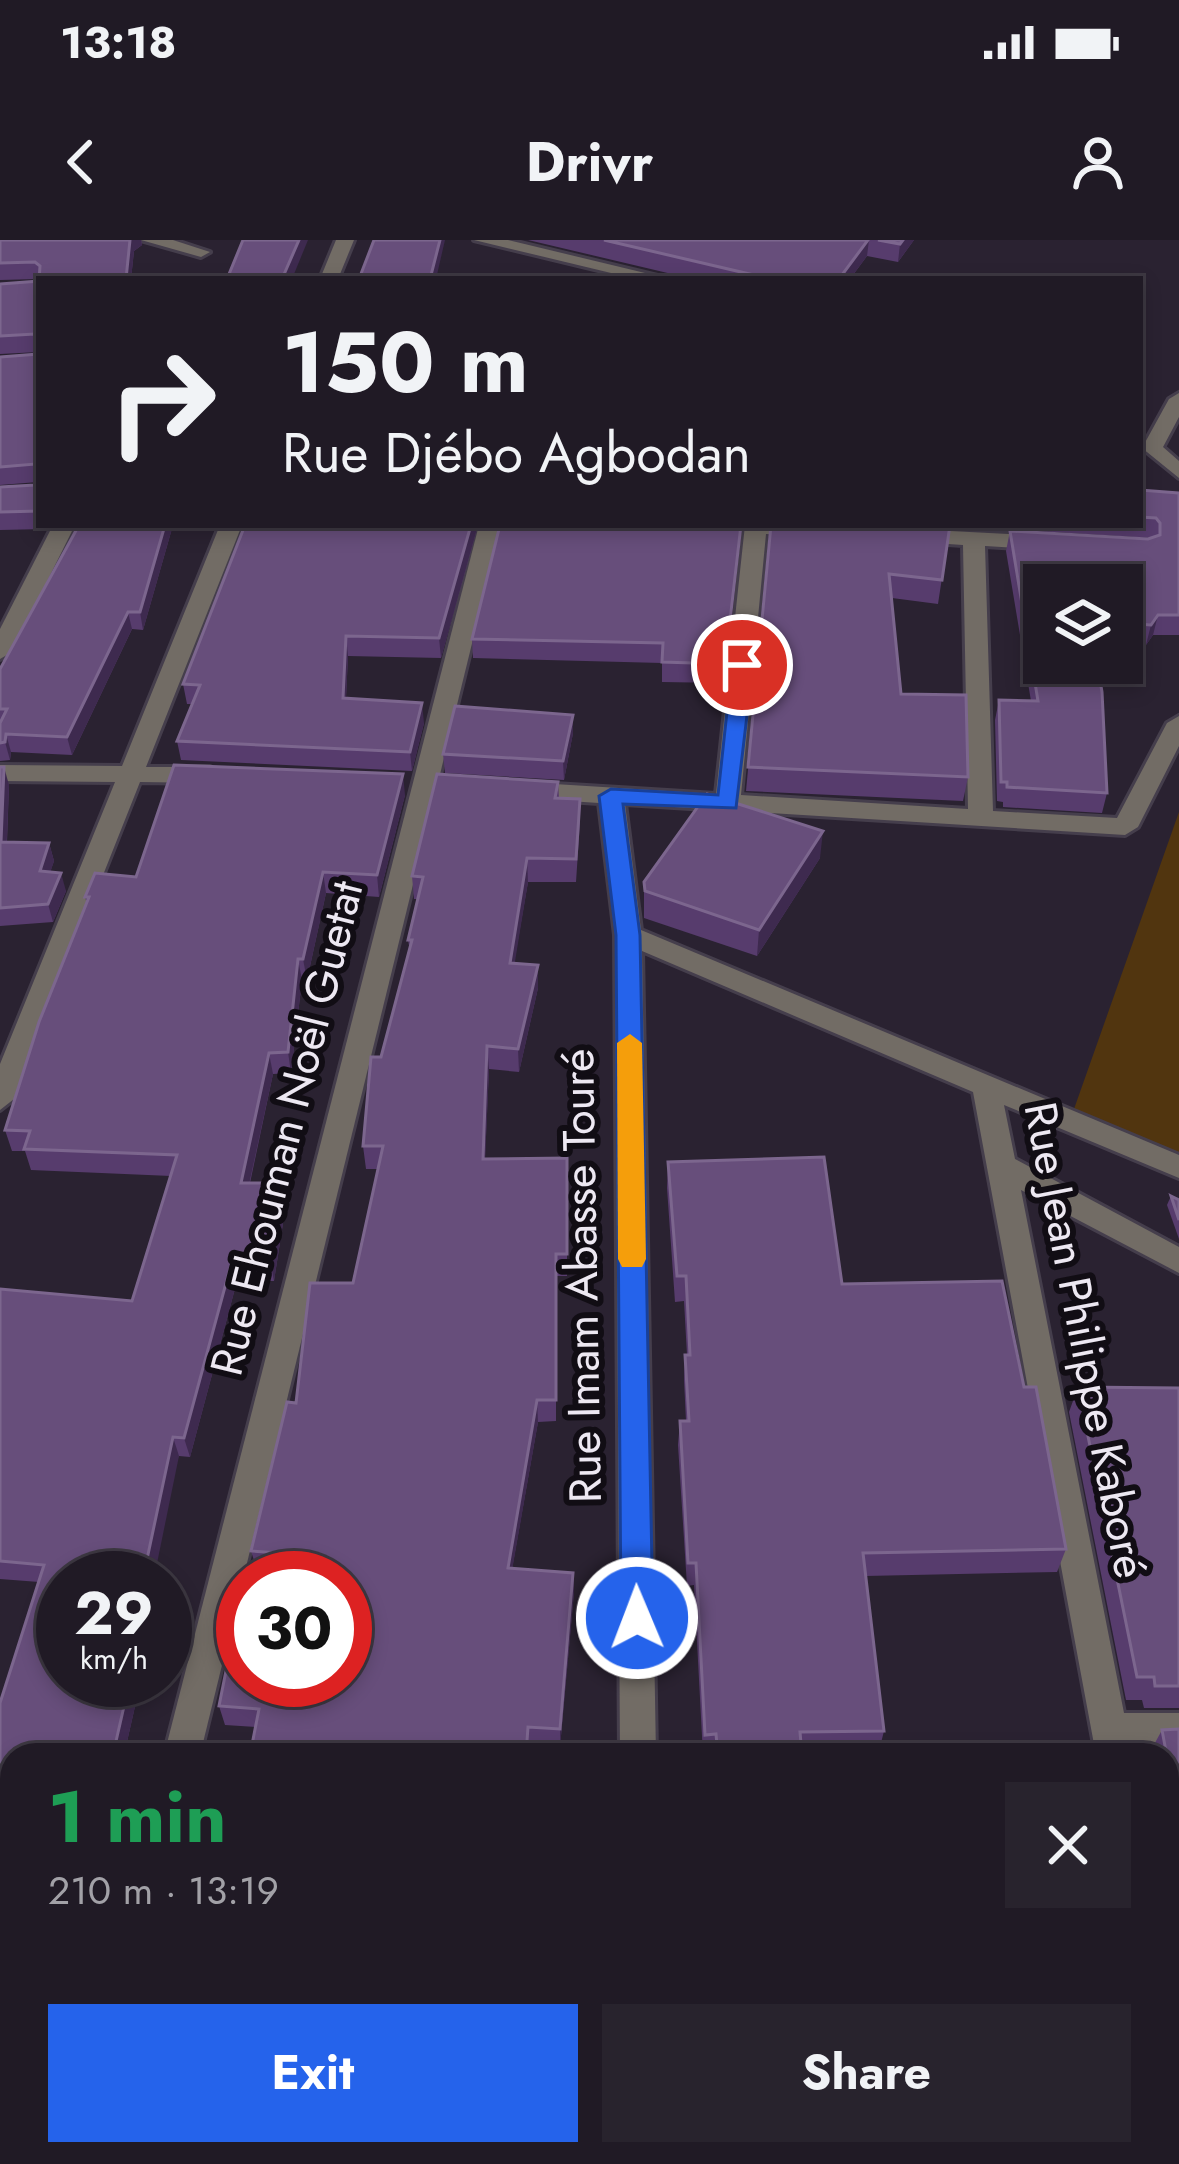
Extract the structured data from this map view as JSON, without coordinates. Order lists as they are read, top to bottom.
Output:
{
  "streets": {
    "street": ["Rue Ehouman Noël Guetat", "Rue Imam Abasse Touré", "Rue Jean Philippe Kaboré"]
  },
  "page": {
    "status": "13:18",
    "header": "Drivr",
    "turn": ["150 m", "Rue Djébo Agbodan"],
    "speed": "29 km/h",
    "limit": "30",
    "heading": ["1 min", "210 m · 13:19"],
    "buttons": ["Exit", "Share"]
  }
}
